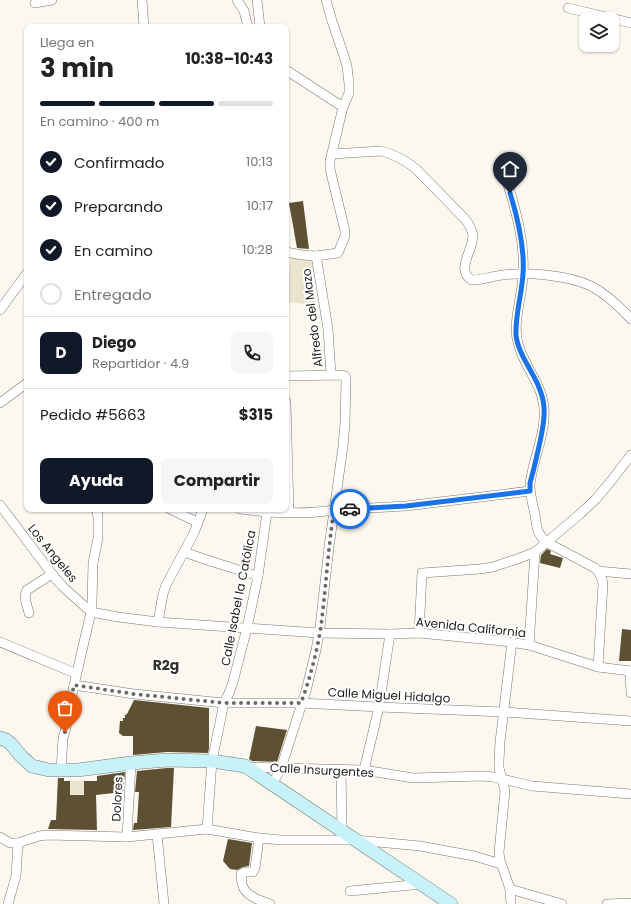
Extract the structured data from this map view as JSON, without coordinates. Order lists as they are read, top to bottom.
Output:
{
  "streets": {
    "main road": ["Calle Insurgentes"],
    "street": [
      "Alfredo del Mazo",
      "Los Angeles",
      "Calle Isabel la Católica",
      "Avenida California",
      "Calle Miguel Hidalgo",
      "Dolores"
    ]
  },
  "crossings": [
    ["Los Angeles", "Avenida California"],
    ["Calle Isabel la Católica", "Avenida California"],
    ["Calle Isabel la Católica", "Calle Miguel Hidalgo"],
    ["Calle Isabel la Católica", "Calle Insurgentes"],
    ["Calle Insurgentes", "Dolores"]
  ],
  "districts": ["R2g"],
  "page": {
    "heading": ["3 min", "Llega en", "10:38–10:43"],
    "panel": [
      "Diego",
      "Repartidor · 4.9",
      "Pedido #5663",
      "$315"
    ],
    "bar": "En camino · 400 m",
    "list": [
      ["Confirmado", "10:13"],
      ["Preparando", "10:17"],
      ["En camino", "10:28"],
      "Entregado"
    ],
    "round": "D",
    "buttons": ["Ayuda", "Compartir"]
  }
}
